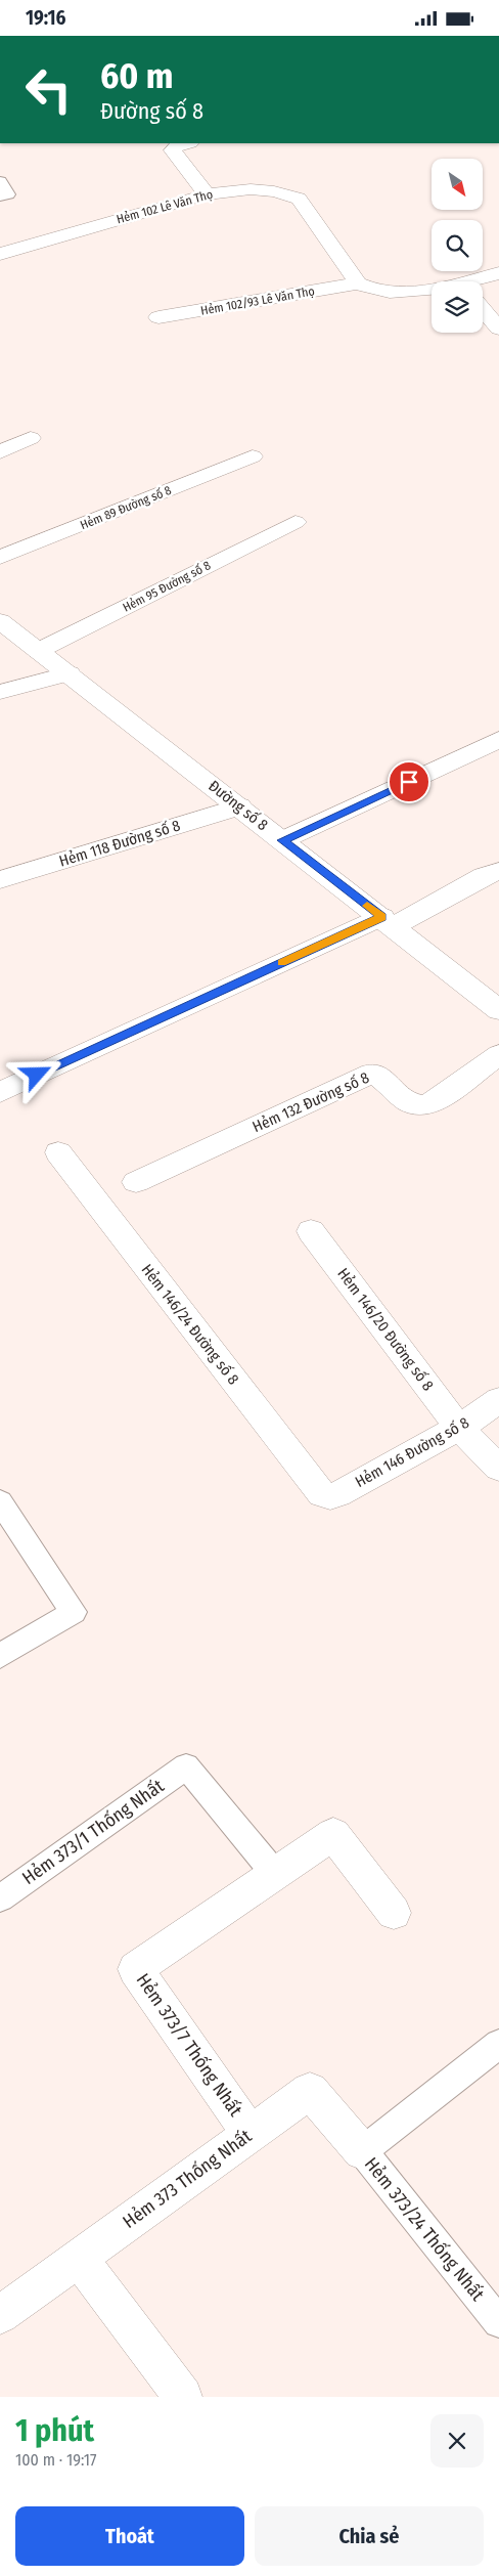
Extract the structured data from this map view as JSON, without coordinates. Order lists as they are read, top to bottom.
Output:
{
  "streets": {
    "street": [
      "Hẻm 102 Lê Văn Thọ",
      "Hẻm 102/93 Lê Văn Thọ",
      "Hẻm 89 Đường số 8",
      "Hẻm 95 Đường số 8",
      "Đường số 8",
      "Hẻm 118 Đường số 8",
      "Hẻm 132 Đường số 8",
      "Hẻm 146/24 Đường số 8",
      "Hẻm 146/20 Đường số 8",
      "Hẻm 146 Đường số 8",
      "Hẻm 373/7 Thống Nhất",
      "Hẻm 373 Thống Nhất"
    ],
    "lane": ["Hẻm 373/1 Thống Nhất", "Hẻm 373/24 Thống Nhất"]
  },
  "crossings": [
    ["Hẻm 102 Lê Văn Thọ", "Hẻm 102/93 Lê Văn Thọ"],
    ["Hẻm 95 Đường số 8", "Đường số 8"],
    ["Đường số 8", "Hẻm 118 Đường số 8"],
    ["Hẻm 146/24 Đường số 8", "Hẻm 146 Đường số 8"],
    ["Hẻm 146/20 Đường số 8", "Hẻm 146 Đường số 8"],
    ["Hẻm 373/1 Thống Nhất", "Hẻm 373/7 Thống Nhất"],
    ["Hẻm 373/7 Thống Nhất", "Hẻm 373 Thống Nhất"],
    ["Hẻm 373 Thống Nhất", "Hẻm 373/24 Thống Nhất"]
  ],
  "north": "bottom right",
  "page": {
    "status": "19:16",
    "turn": ["60 m", "Đường số 8"],
    "heading": ["1 phút", "100 m · 19:17"],
    "buttons": ["Thoát", "Chia sẻ"]
  }
}
